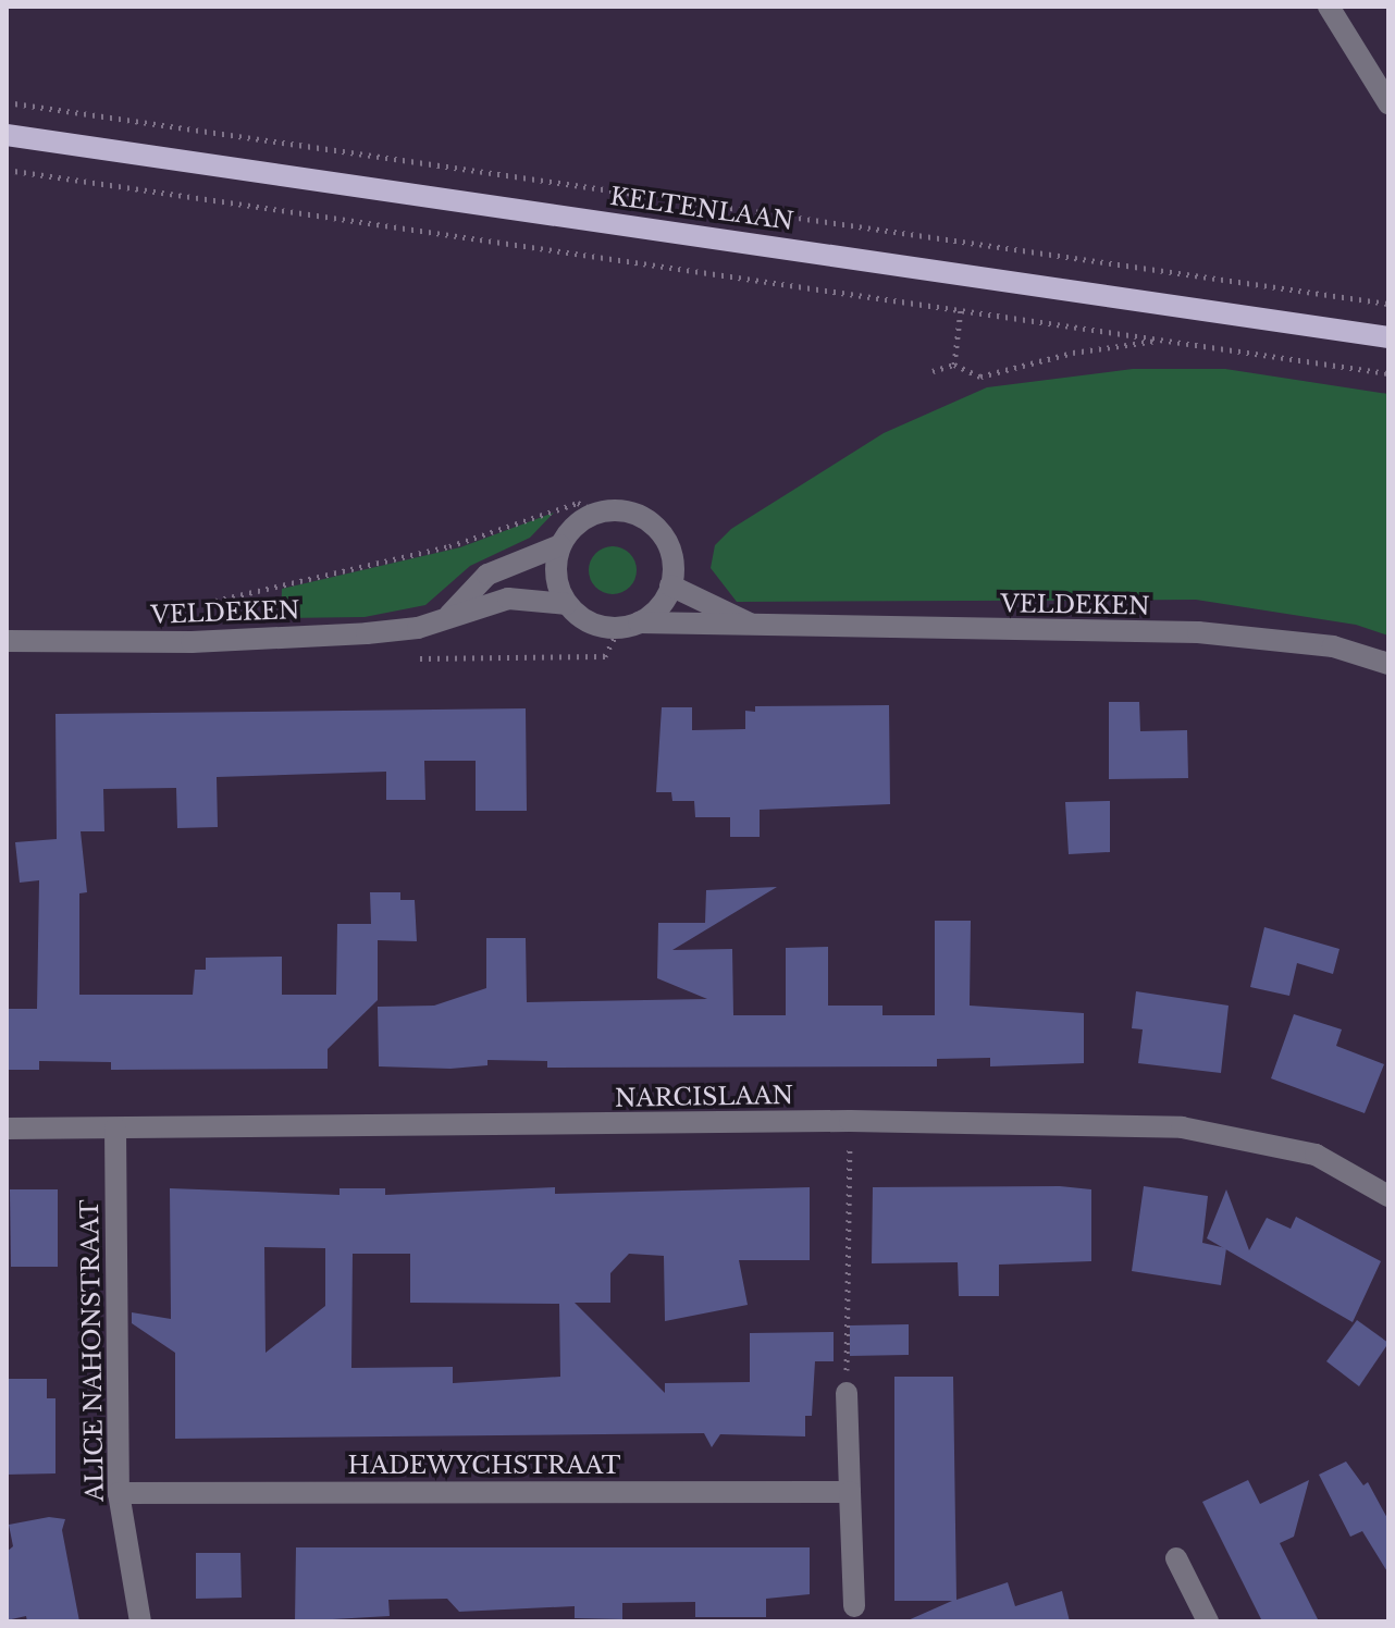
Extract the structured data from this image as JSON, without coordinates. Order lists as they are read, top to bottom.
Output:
{
  "streets": {
    "main road": ["KELTENLAAN"],
    "street": [
      "VELDEKEN",
      "NARCISLAAN",
      "ALICE NAHONSTRAAT",
      "HADEWYCHSTRAAT"
    ]
  },
  "crossings": [
    ["NARCISLAAN", "ALICE NAHONSTRAAT"],
    ["ALICE NAHONSTRAAT", "HADEWYCHSTRAAT"]
  ]
}
